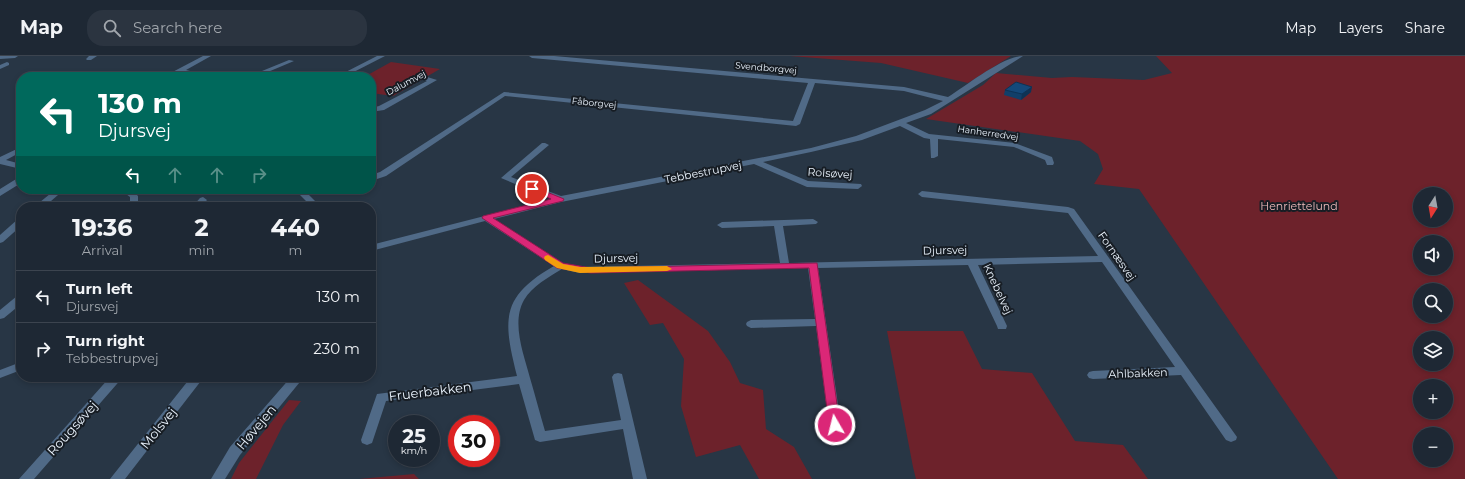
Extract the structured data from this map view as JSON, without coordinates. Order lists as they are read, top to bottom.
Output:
{
  "streets": {
    "street": [
      "Svendborgvej",
      "Dalumvej",
      "Fåborgvej",
      "Hanherredvej",
      "Tebbestrupvej",
      "Rolsøvej",
      "Djursvej",
      "Fornæsvej",
      "Knebelvej",
      "Ahlbakken",
      "Fruerbakken",
      "Høvejen",
      "Rougsøvej",
      "Molsvej"
    ]
  },
  "crossings": [
    ["Svendborgvej", "Fåborgvej"],
    ["Svendborgvej", "Tebbestrupvej"],
    ["Hanherredvej", "Tebbestrupvej"],
    ["Tebbestrupvej", "Rolsøvej"],
    ["Tebbestrupvej", "Djursvej"],
    ["Djursvej", "Fornæsvej"],
    ["Djursvej", "Knebelvej"],
    ["Fornæsvej", "Ahlbakken"]
  ],
  "parks": ["Henriettelund"],
  "north": "bottom",
  "page": {
    "header": "Map",
    "search": "Search here",
    "nav": ["Map", "Layers", "Share"],
    "turn": ["130 m", "Djursvej"],
    "map_buttons": ["+", "−"],
    "eta": [
      "19:36",
      "Arrival",
      "2",
      "min",
      "440",
      "m"
    ],
    "list": [
      {
        "name": "Turn left",
        "note": "Djursvej",
        "value": "130 m"
      },
      {
        "name": "Turn right",
        "note": "Tebbestrupvej",
        "value": "230 m"
      }
    ],
    "speed": "25 km/h",
    "limit": "30"
  }
}
